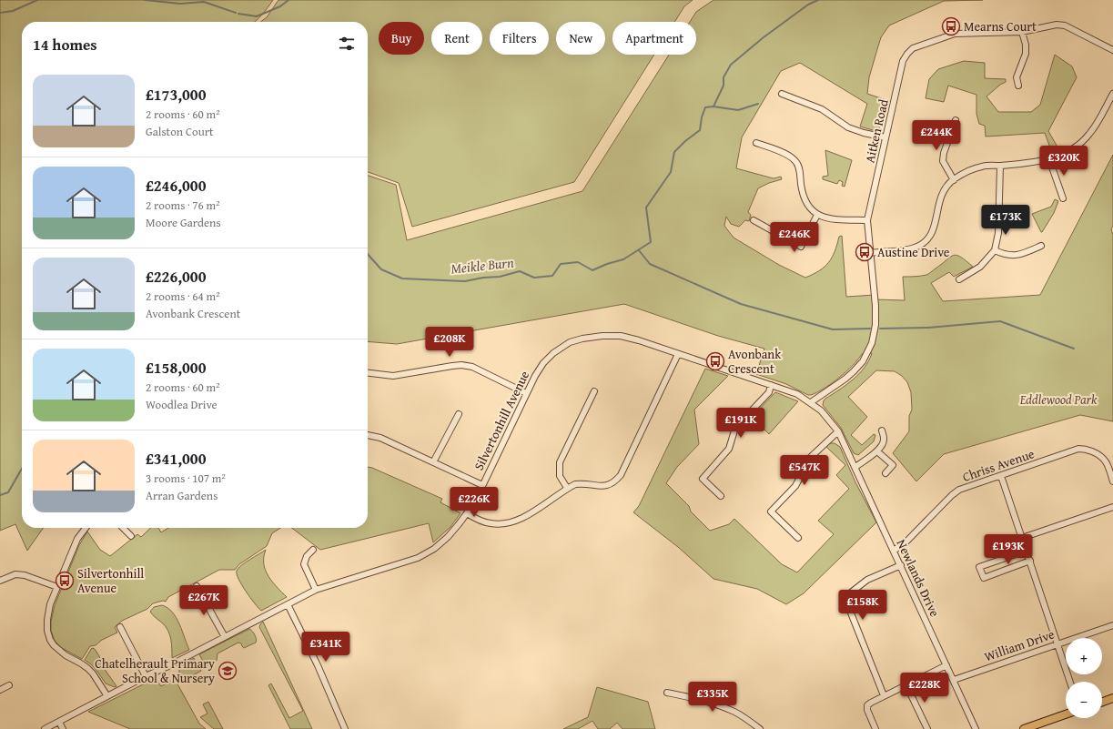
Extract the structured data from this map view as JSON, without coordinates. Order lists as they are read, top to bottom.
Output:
{
  "streets": {
    "street": [
      "Aitken Road",
      "Silvertonhill Avenue",
      "Chriss Avenue",
      "Newlands Drive",
      "William Drive"
    ]
  },
  "crossings": [
    ["Aitken Road", "Silvertonhill Avenue"],
    ["Silvertonhill Avenue", "Newlands Drive"],
    ["Chriss Avenue", "Newlands Drive"],
    ["Newlands Drive", "William Drive"]
  ],
  "water": ["Meikle Burn"],
  "parks": ["Eddlewood Park"],
  "places": {
    "bus stop": [
      "Mearns Court",
      "Austine Drive",
      "Avonbank Crescent",
      "Silvertonhill Avenue"
    ],
    "school or university": ["Chatelherault Primary School & Nursery"]
  },
  "page": {
    "chip": [
      "Buy",
      "Rent",
      "Filters",
      "New",
      "Apartment"
    ],
    "heading": "14 homes",
    "list": [
      {
        "name": "£173,000",
        "note": "2 rooms · 60 m² · Galston Court"
      },
      {
        "name": "£246,000",
        "note": "2 rooms · 76 m² · Moore Gardens"
      },
      {
        "name": "£226,000",
        "note": "2 rooms · 64 m² · Avonbank Crescent"
      },
      {
        "name": "£158,000",
        "note": "2 rooms · 60 m² · Woodlea Drive"
      },
      {
        "name": "£341,000",
        "note": "3 rooms · 107 m² · Arran Gardens"
      }
    ],
    "price": [
      "£244K",
      "£320K",
      "£173K",
      "£246K",
      "£208K",
      "£191K",
      "£547K",
      "£226K",
      "£193K",
      "£267K",
      "£158K",
      "£341K",
      "£228K",
      "£335K"
    ],
    "map_buttons": ["+", "−"]
  }
}
